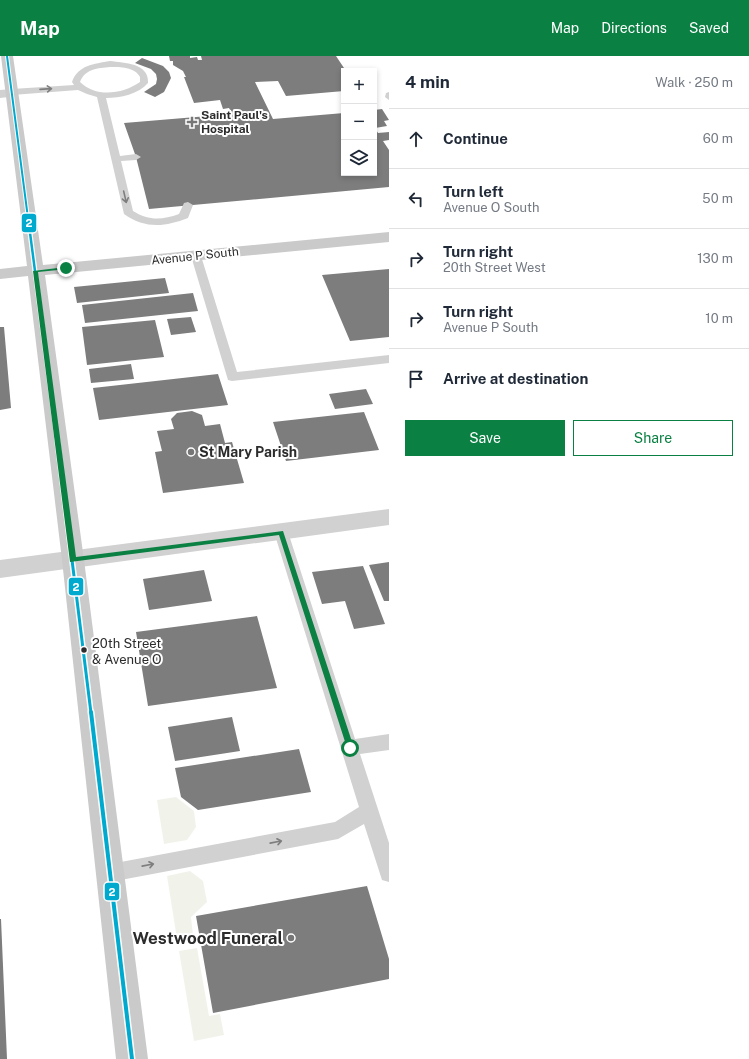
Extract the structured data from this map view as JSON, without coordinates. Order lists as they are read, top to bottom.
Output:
{
  "streets": {
    "main road": ["Avenue P South"]
  },
  "places": {
    "health": ["Saint Paul's Hospital"],
    "other": ["St Mary Parish", "20th Street & Avenue O", "Westwood Funeral"]
  },
  "lines": ["transit line 2"],
  "page": {
    "header": "Map",
    "nav": ["Map", "Directions", "Saved"],
    "heading": ["4 min", "Walk · 250 m"],
    "map_buttons": ["+", "−"],
    "list": [
      ["Continue", "60 m"],
      ["Turn left", "Avenue O South", "50 m"],
      ["Turn right", "20th Street West", "130 m"],
      ["Turn right", "Avenue P South", "10 m"],
      "Arrive at destination"
    ],
    "buttons": ["Save", "Share"]
  }
}
